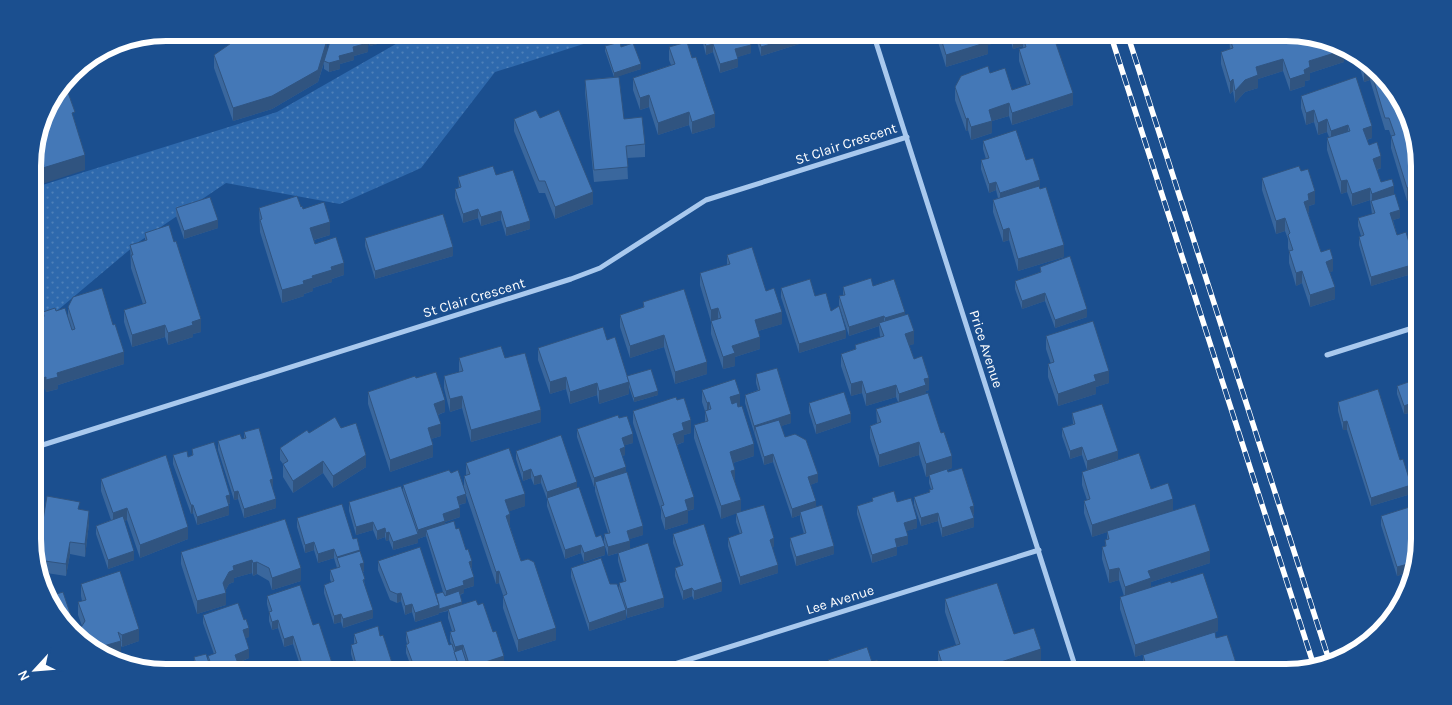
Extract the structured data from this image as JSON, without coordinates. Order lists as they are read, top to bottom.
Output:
{
  "streets": {
    "street": ["St Clair Crescent", "Price Avenue", "Lee Avenue"]
  },
  "crossings": [
    ["St Clair Crescent", "Price Avenue"],
    ["Price Avenue", "Lee Avenue"]
  ],
  "north": "bottom left"
}
